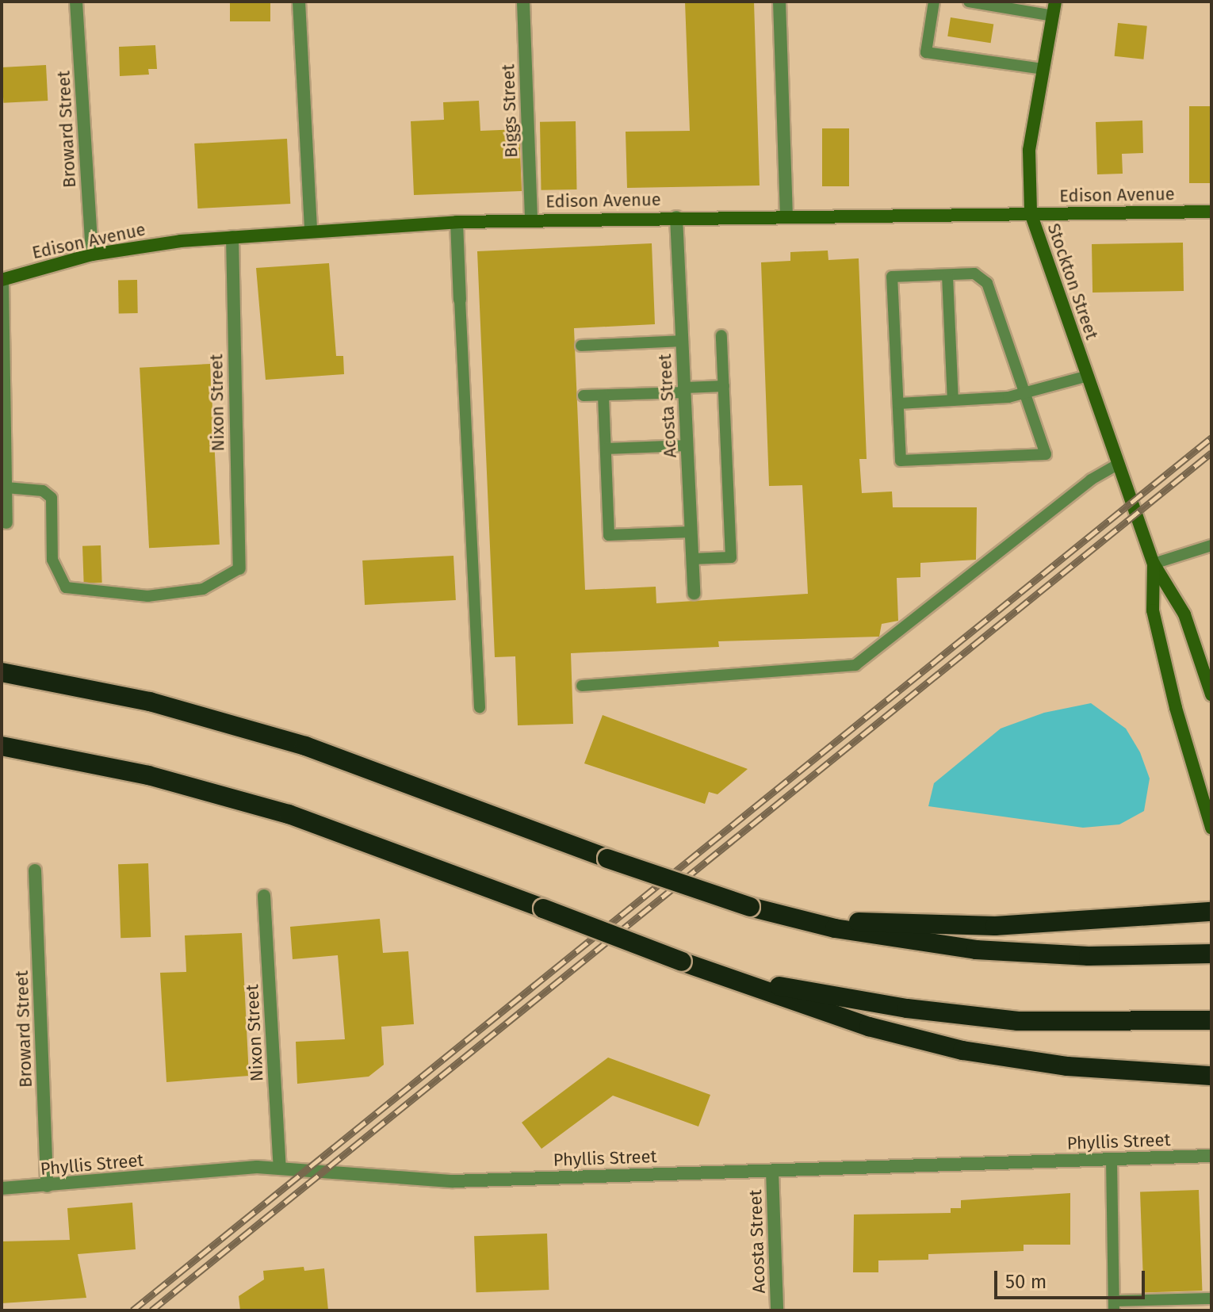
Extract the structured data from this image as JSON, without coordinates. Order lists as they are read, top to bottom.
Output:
{
  "streets": {
    "main road": ["Edison Avenue", "Stockton Street"],
    "street": [
      "Biggs Street",
      "Broward Street",
      "Nixon Street",
      "Acosta Street",
      "Phyllis Street"
    ]
  },
  "crossings": [
    ["Biggs Street", "Edison Avenue"],
    ["Broward Street", "Edison Avenue"],
    ["Broward Street", "Phyllis Street"],
    ["Edison Avenue", "Stockton Street"],
    ["Edison Avenue", "Nixon Street"],
    ["Edison Avenue", "Acosta Street"],
    ["Nixon Street", "Phyllis Street"],
    ["Acosta Street", "Phyllis Street"]
  ],
  "scale_bar": "50 m"
}
